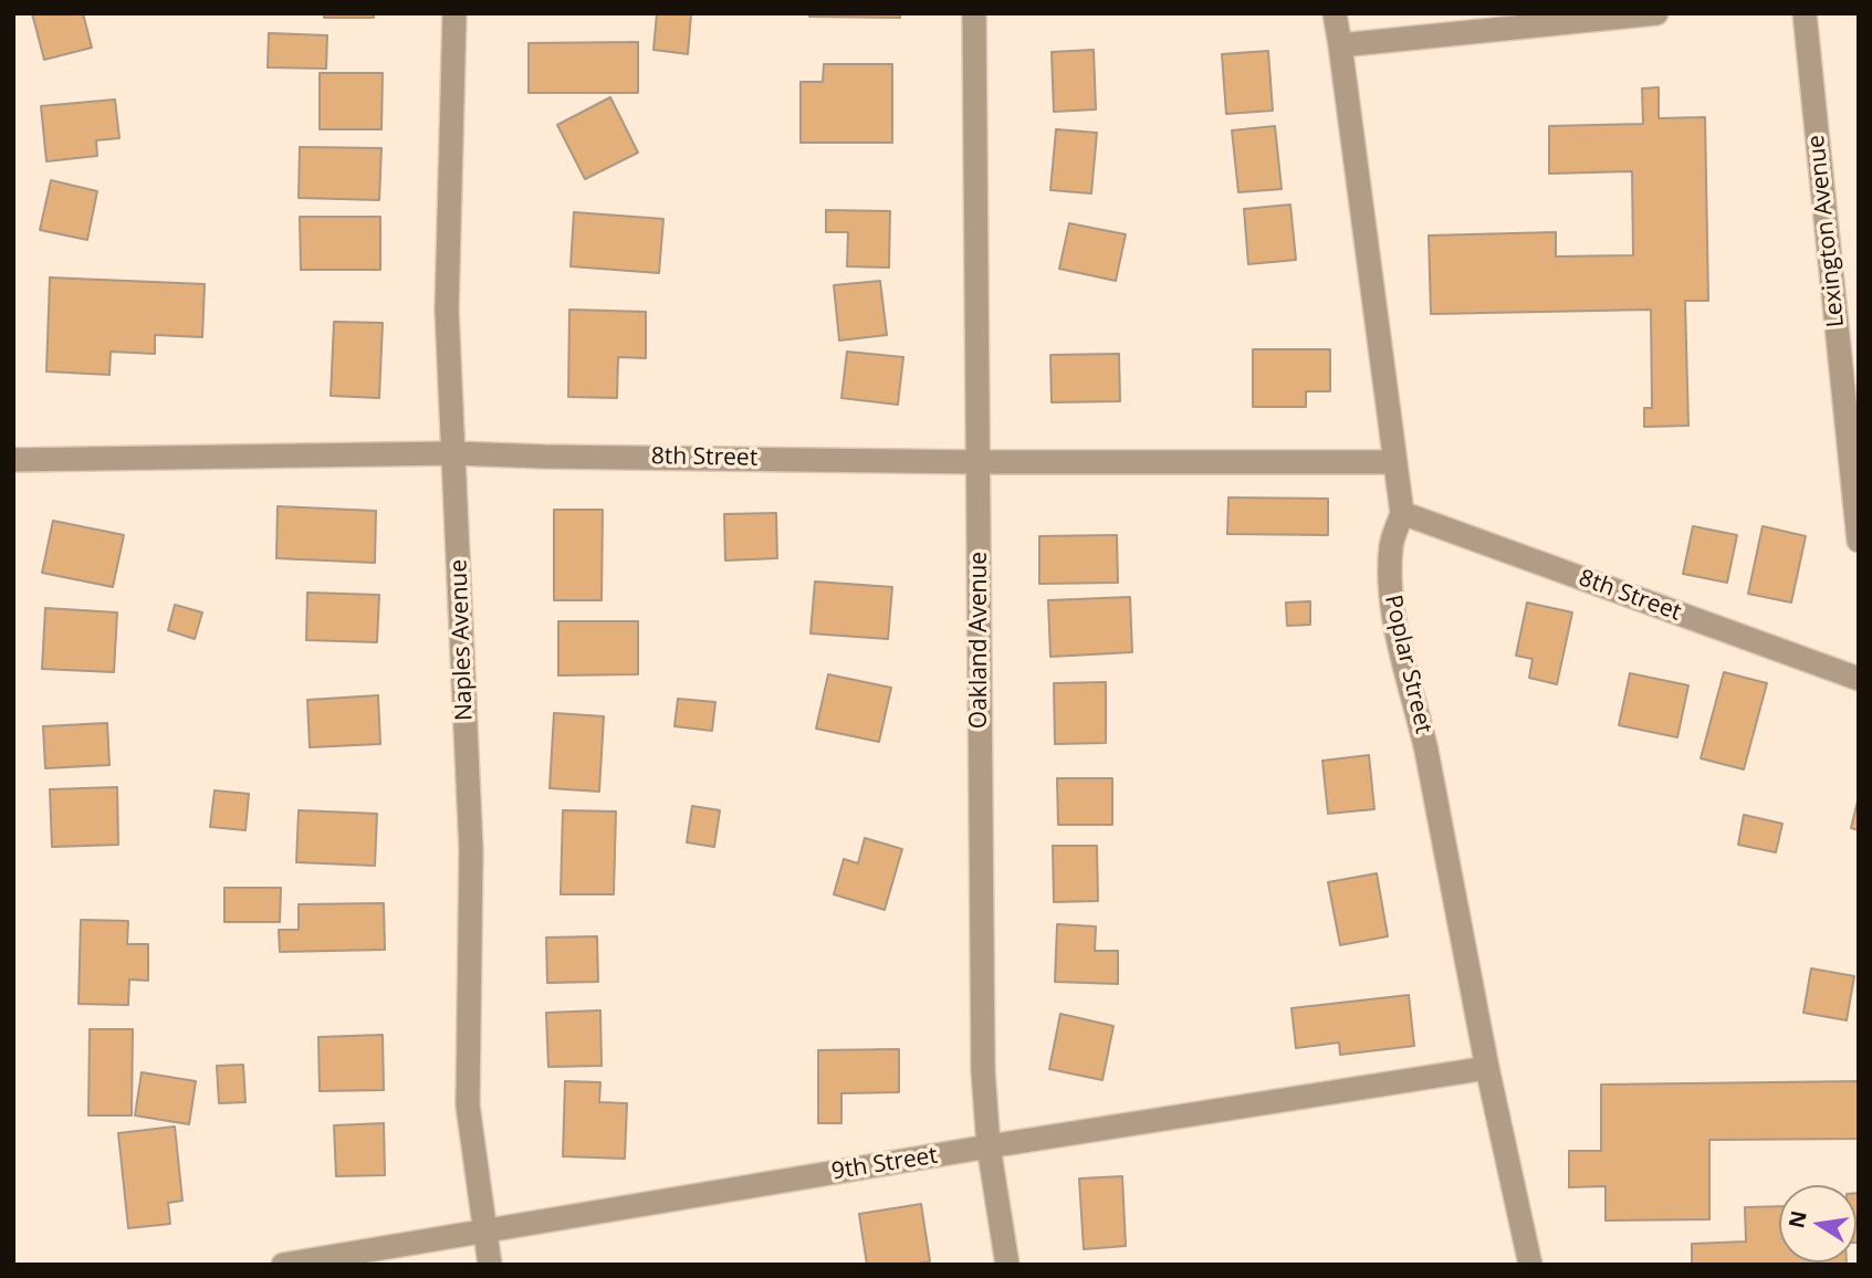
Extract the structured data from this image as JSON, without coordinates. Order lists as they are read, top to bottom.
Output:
{
  "streets": {
    "street": [
      "Lexington Avenue",
      "8th Street",
      "Naples Avenue",
      "Oakland Avenue",
      "Poplar Street",
      "9th Street"
    ]
  },
  "crossings": [
    ["8th Street", "Naples Avenue"],
    ["8th Street", "Oakland Avenue"],
    ["8th Street", "Poplar Street"],
    ["Naples Avenue", "9th Street"],
    ["Oakland Avenue", "9th Street"],
    ["Poplar Street", "9th Street"]
  ],
  "north": "left"
}
